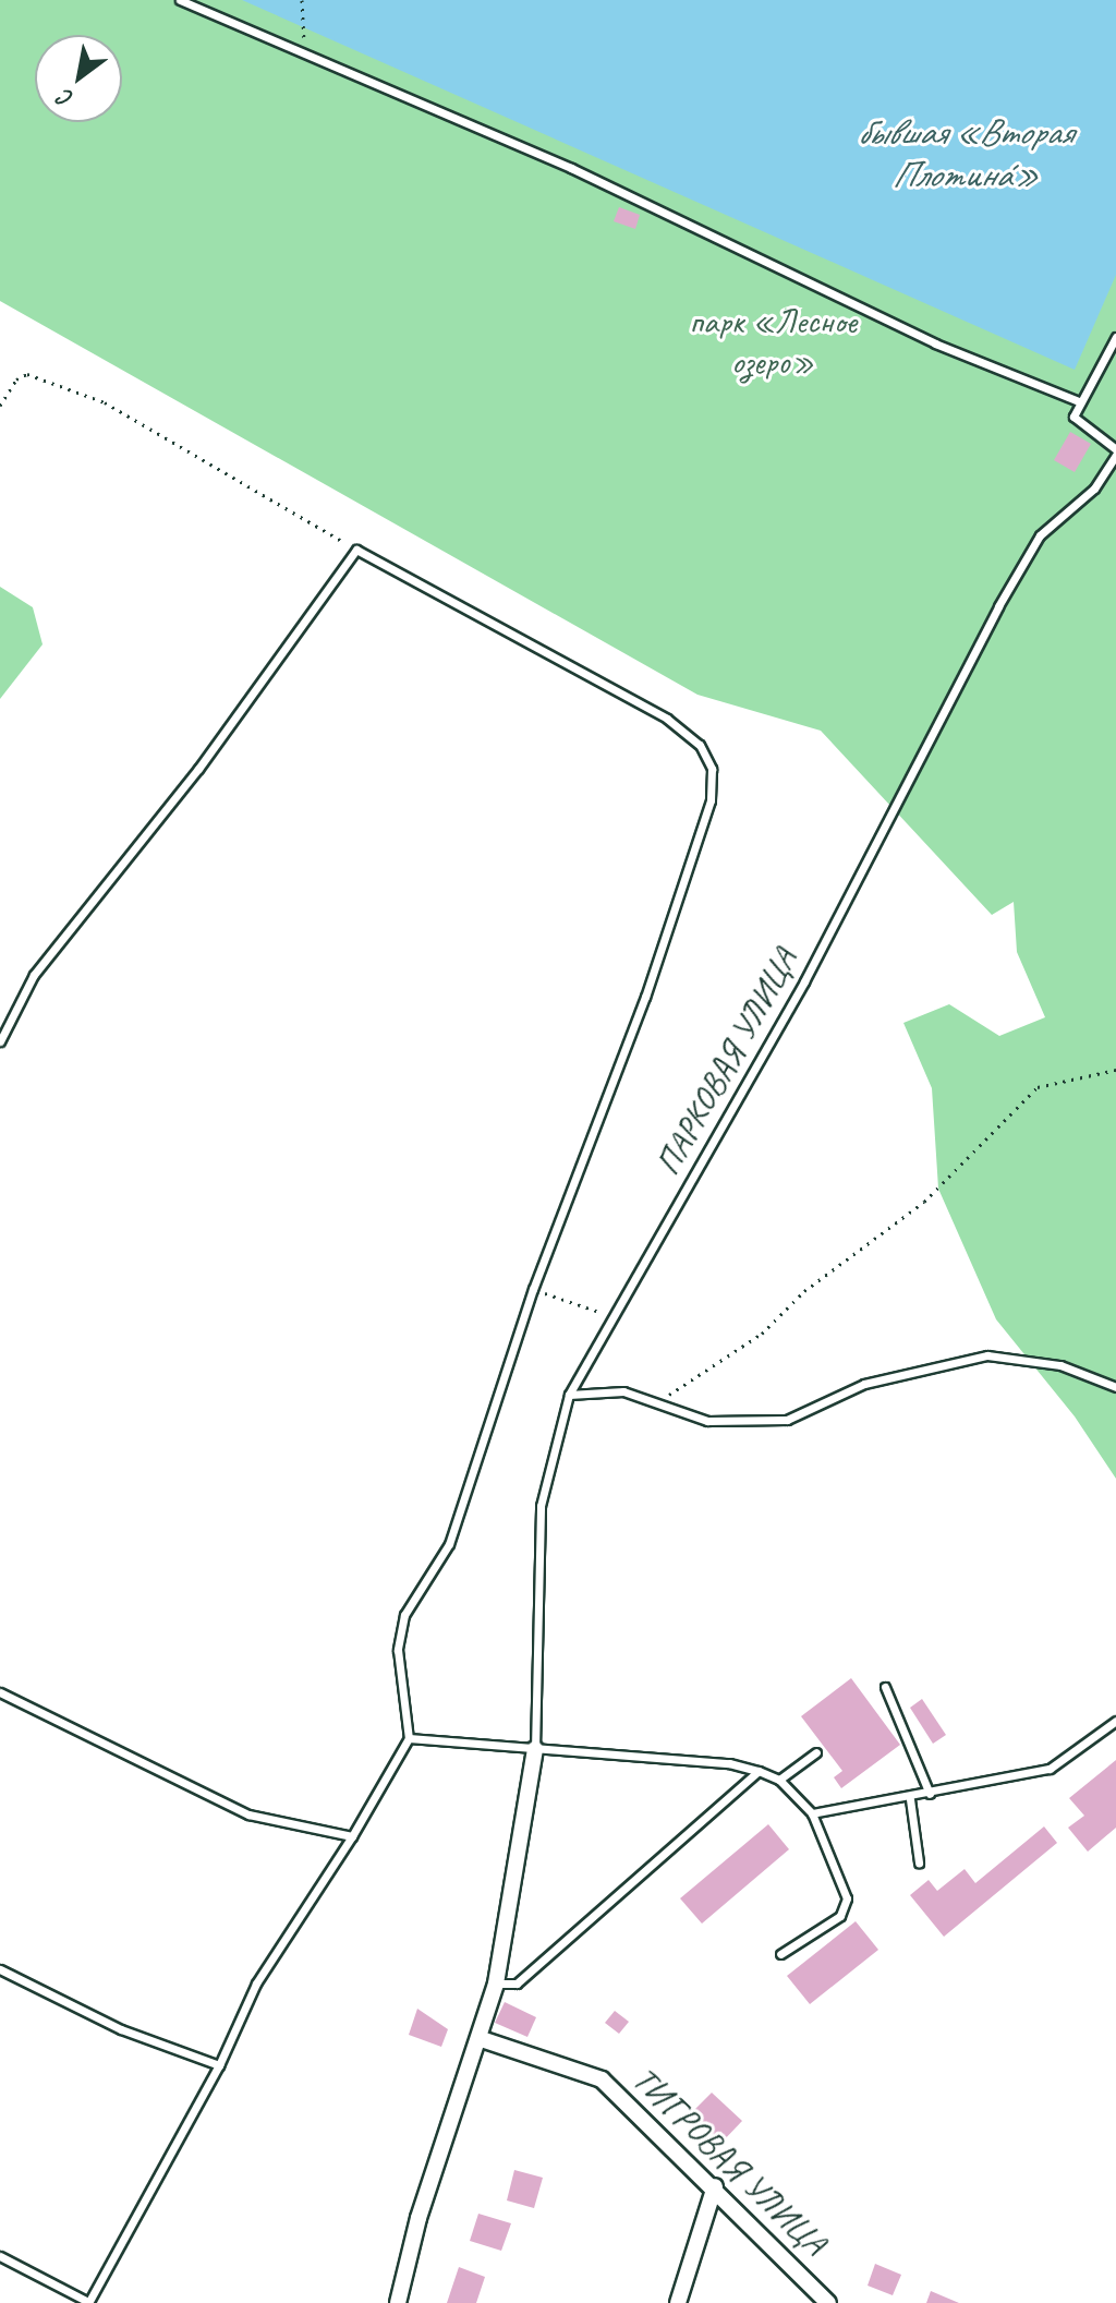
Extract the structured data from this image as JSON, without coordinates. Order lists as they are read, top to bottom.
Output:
{
  "streets": {
    "street": ["ТИГРОВАЯ УЛИЦА"],
    "lane": ["ПАРКОВАЯ УЛИЦА"]
  },
  "water": ["бывшая «Вторая Плотинá»"],
  "parks": ["парк «Лесное озеро»"],
  "north": "bottom left"
}
